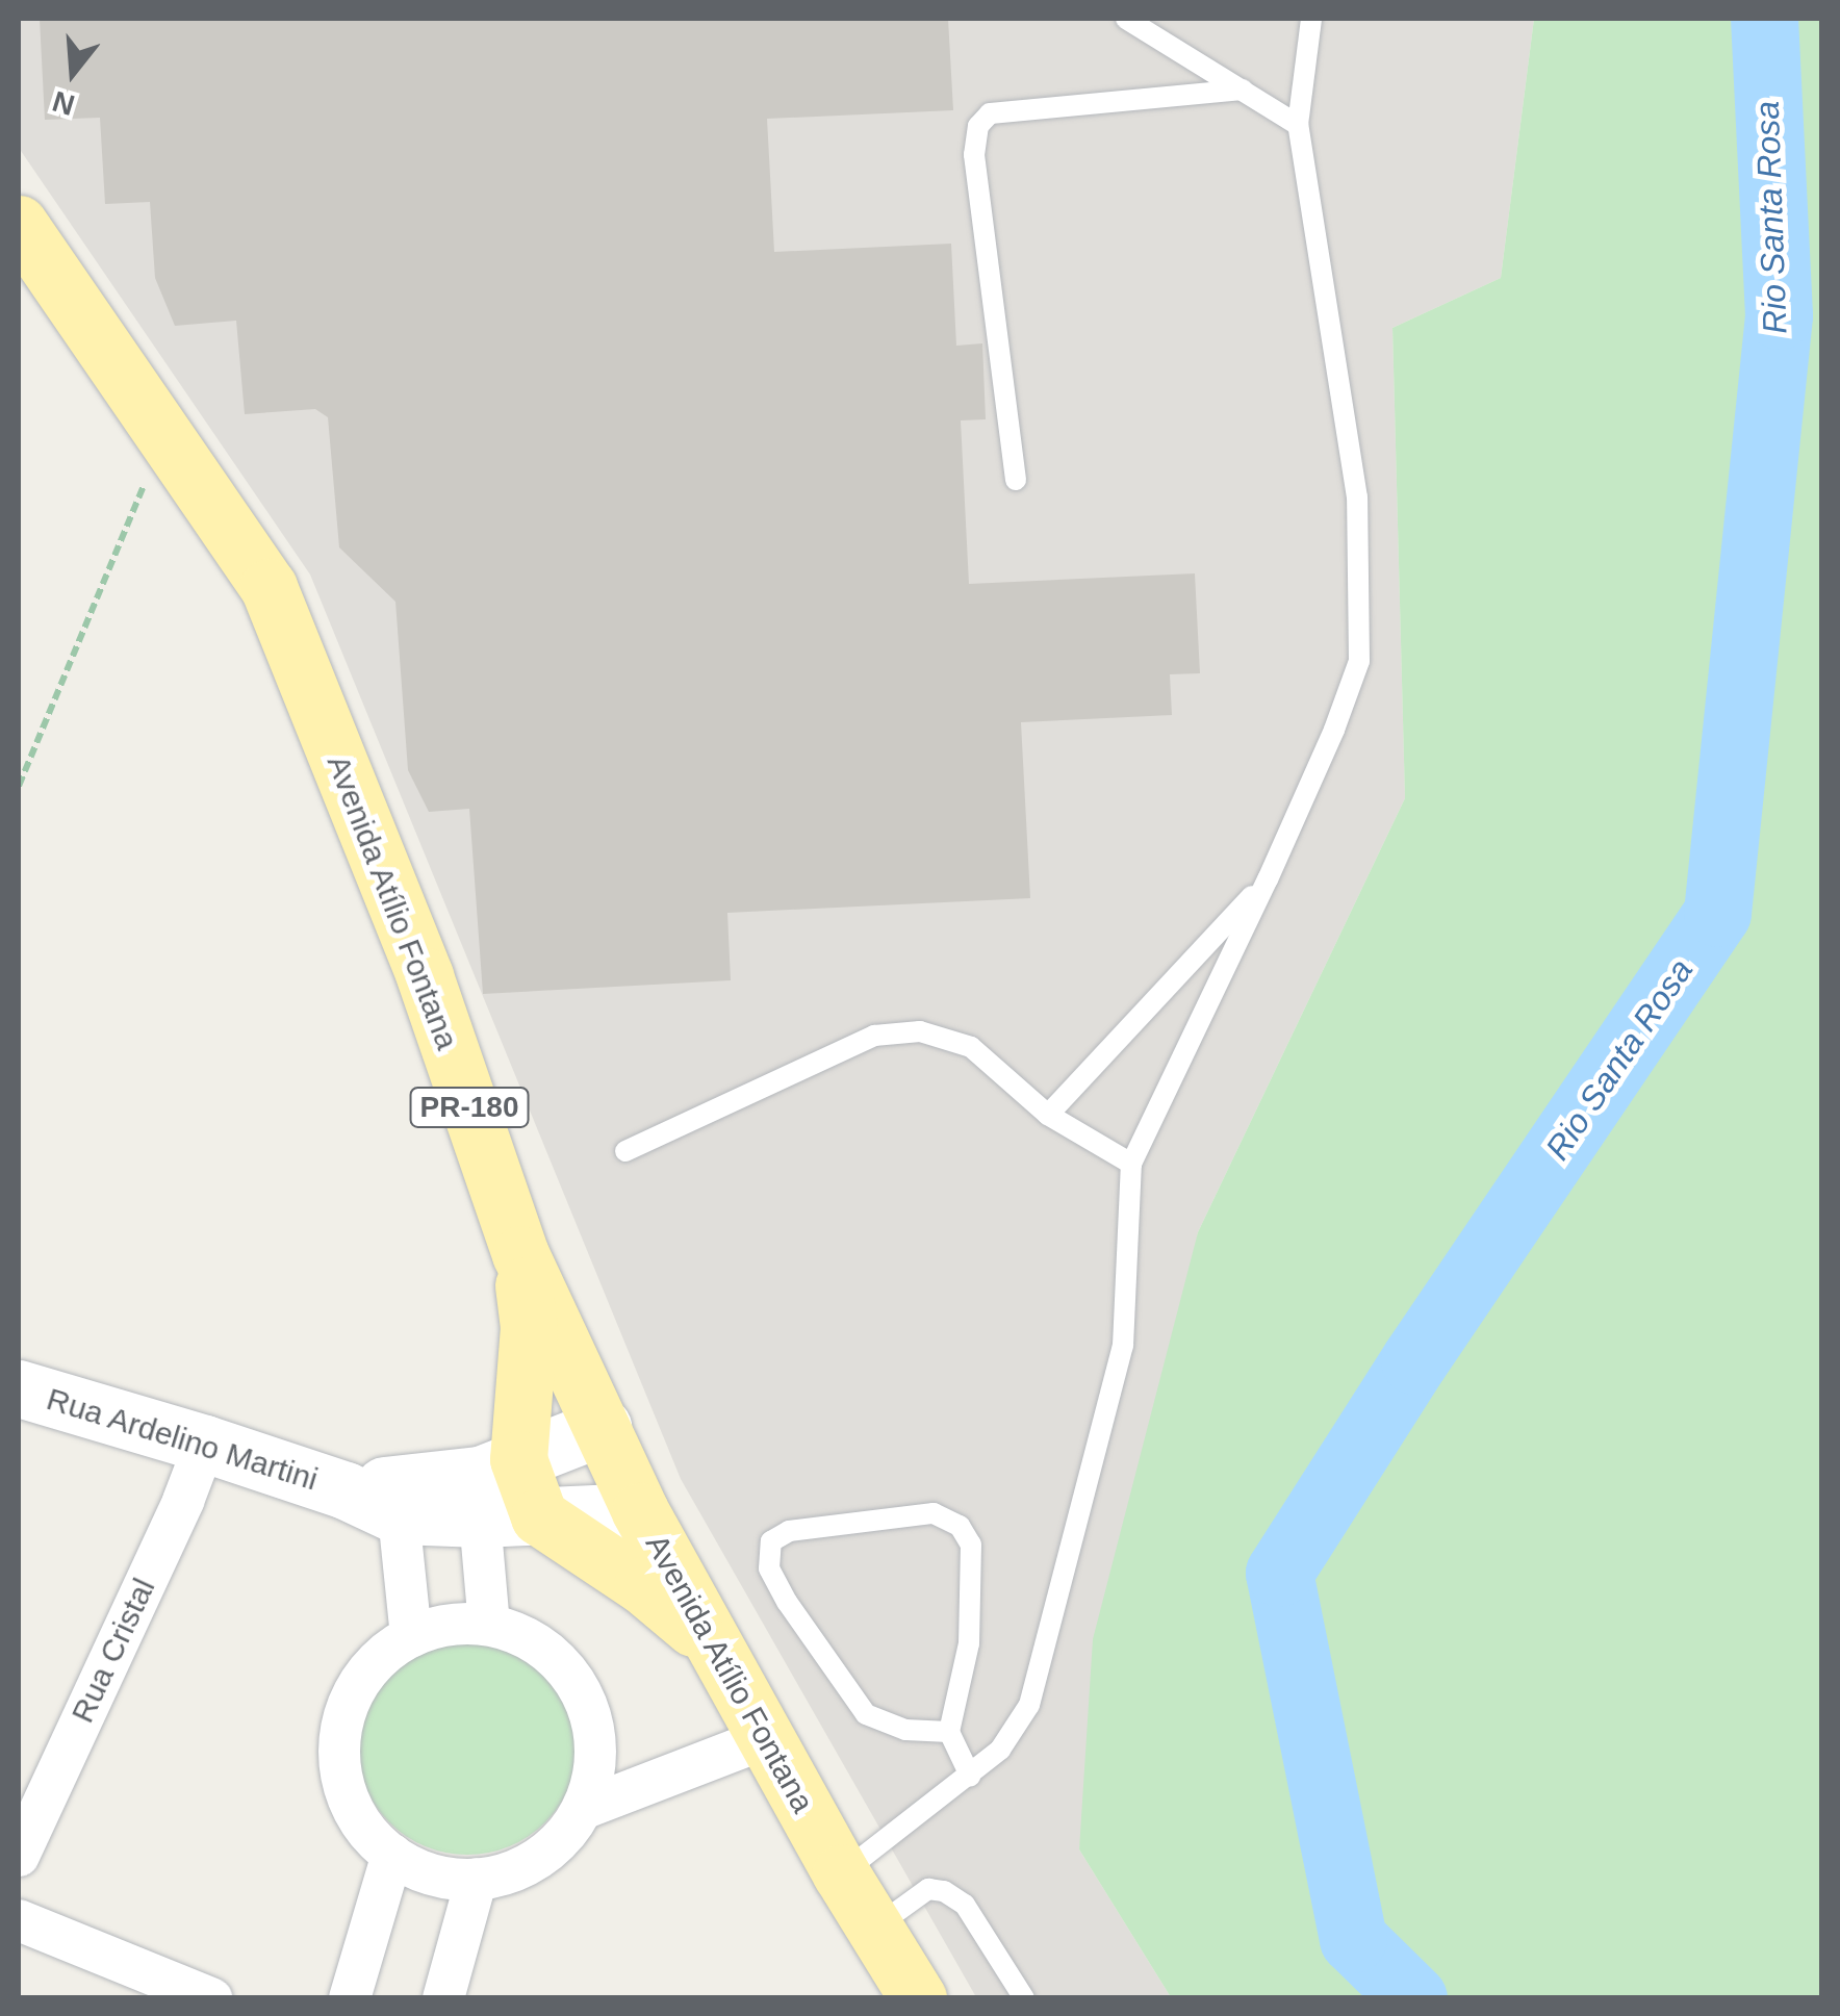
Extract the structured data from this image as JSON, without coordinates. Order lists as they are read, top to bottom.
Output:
{
  "streets": {
    "main road": ["Avenida Atílio Fontana", "PR-180"],
    "street": ["Rua Ardelino Martini", "Rua Cristal"]
  },
  "crossings": [
    ["Avenida Atílio Fontana", "Rua Ardelino Martini"],
    ["Rua Ardelino Martini", "Rua Cristal"]
  ],
  "water": ["Rio Santa Rosa"],
  "north": "bottom"
}
